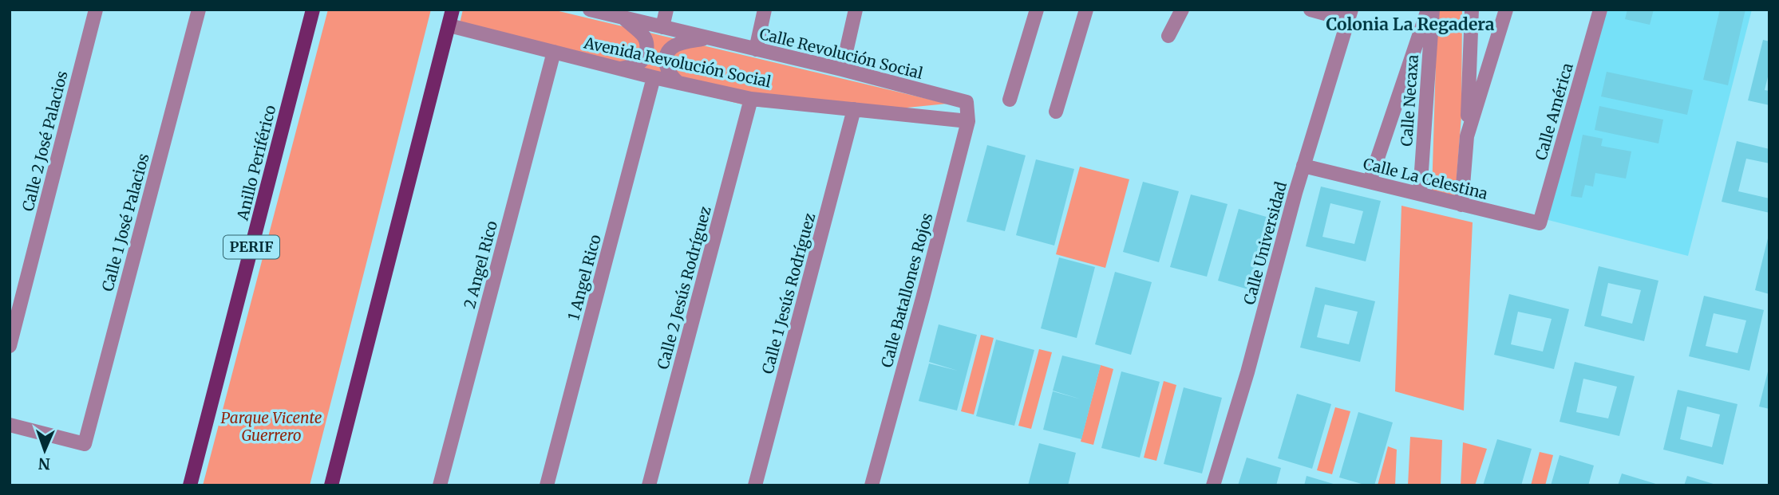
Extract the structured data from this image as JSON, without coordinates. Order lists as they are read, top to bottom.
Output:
{
  "streets": {
    "main road": ["Anillo Periférico", "PERIF"],
    "street": [
      "Calle Revolución Social",
      "Avenida Revolución Social",
      "Calle Necaxa",
      "Calle América",
      "Calle 2 José Palacios",
      "Calle La Celestina",
      "Calle 1 José Palacios",
      "Calle Universidad",
      "2 Angel Rico",
      "1 Angel Rico",
      "Calle 2 Jesús Rodríguez",
      "Calle Batallones Rojos",
      "Calle 1 Jesús Rodríguez"
    ]
  },
  "crossings": [
    ["Calle Revolución Social", "Avenida Revolución Social"],
    ["Calle Revolución Social", "Calle Batallones Rojos"],
    ["Avenida Revolución Social", "2 Angel Rico"],
    ["Avenida Revolución Social", "1 Angel Rico"],
    ["Avenida Revolución Social", "Calle 2 Jesús Rodríguez"],
    ["Avenida Revolución Social", "Calle Batallones Rojos"],
    ["Avenida Revolución Social", "Calle 1 Jesús Rodríguez"],
    ["Calle Necaxa", "Calle La Celestina"],
    ["Calle América", "Calle La Celestina"],
    ["Calle La Celestina", "Calle Universidad"]
  ],
  "districts": ["Colonia La Regadera"],
  "parks": ["Parque Vicente Guerrero"],
  "north": "bottom"
}
